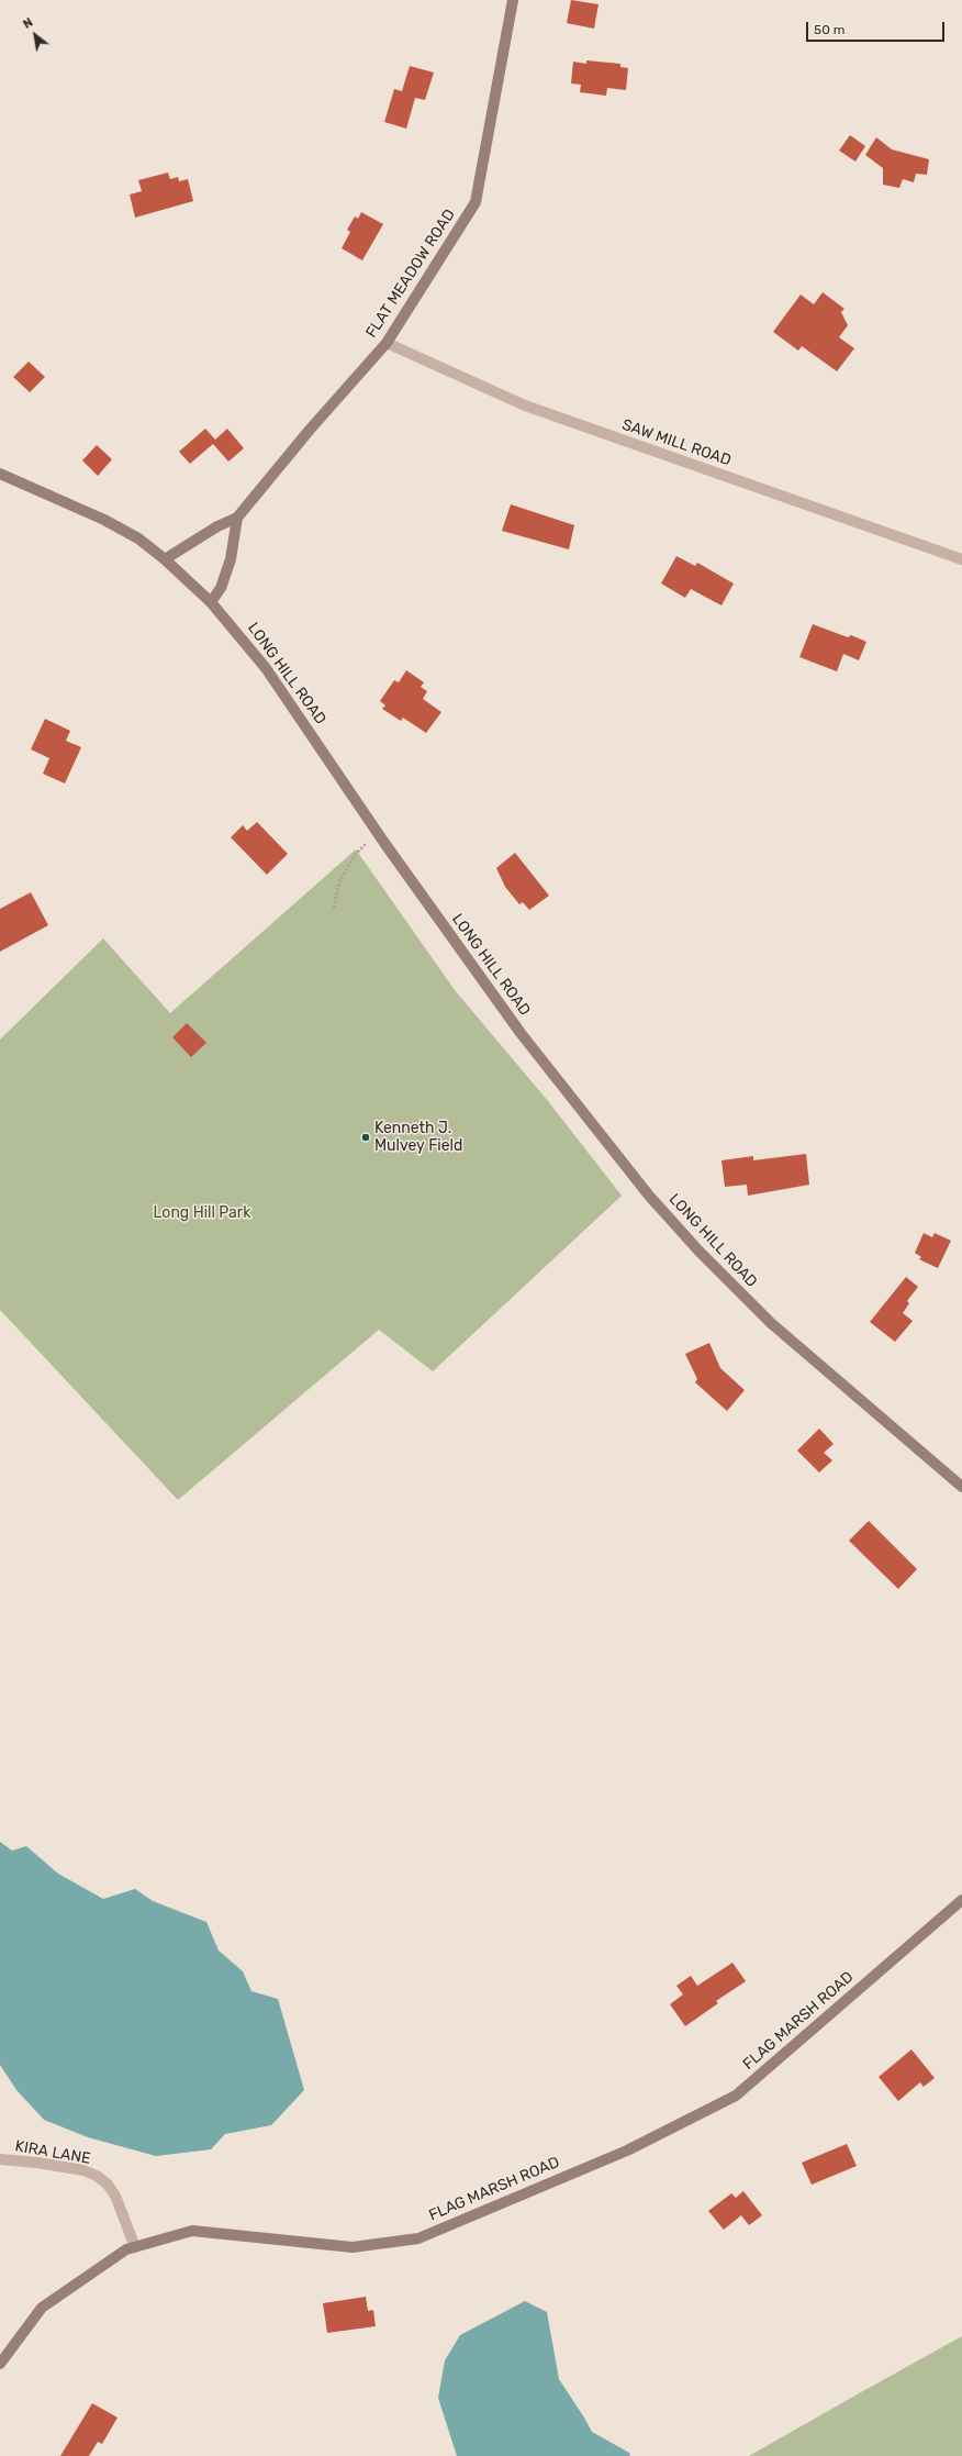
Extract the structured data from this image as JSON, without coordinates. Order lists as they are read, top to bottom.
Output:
{
  "streets": {
    "street": [
      "FLAT MEADOW ROAD",
      "SAW MILL ROAD",
      "LONG HILL ROAD",
      "FLAG MARSH ROAD",
      "KIRA LANE"
    ]
  },
  "crossings": [
    ["FLAT MEADOW ROAD", "SAW MILL ROAD"],
    ["FLAT MEADOW ROAD", "LONG HILL ROAD"],
    ["FLAG MARSH ROAD", "KIRA LANE"]
  ],
  "parks": ["Long Hill Park"],
  "places": ["Kenneth J. Mulvey Field"],
  "scale_bar": "50 m",
  "north": "top left"
}
